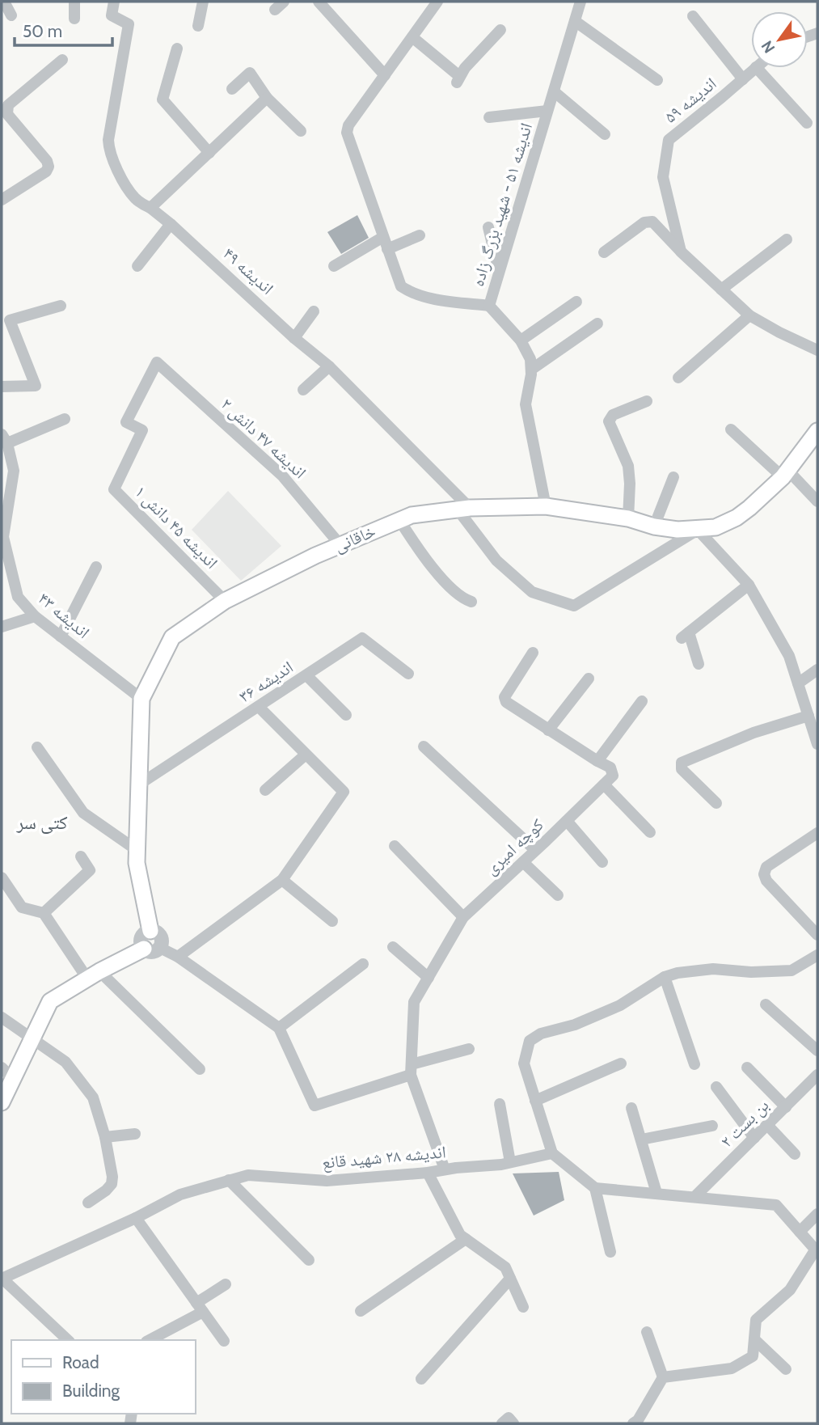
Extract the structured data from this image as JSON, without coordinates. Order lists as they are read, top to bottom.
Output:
{
  "streets": {
    "main road": ["خاقانی"],
    "street": [
      "اندیشه ۵۹",
      "اندیشه ۵۱ - شهید بزرگ زاده",
      "اندیشه ۴۹",
      "اندیشه ۴۷ دانش ۲",
      "اندیشه ۴۵ دانش ۱",
      "اندیشه ۴۳",
      "اندیشه ۳۶",
      "کوچه امیری",
      "بن بست ۲",
      "اندیشه ۲۸ شهید قانع"
    ]
  },
  "crossings": [
    ["اندیشه ۵۱ - شهید بزرگ زاده", "خاقانی"],
    ["اندیشه ۴۹", "خاقانی"],
    ["اندیشه ۴۷ دانش ۲", "اندیشه ۴۵ دانش ۱"],
    ["اندیشه ۴۷ دانش ۲", "خاقانی"],
    ["اندیشه ۴۵ دانش ۱", "خاقانی"],
    ["خاقانی", "اندیشه ۴۳"],
    ["خاقانی", "اندیشه ۳۶"]
  ],
  "districts": ["کتی سر"],
  "legend": ["Road", "Building"],
  "scale_bar": "50 m",
  "north": "bottom left"
}
